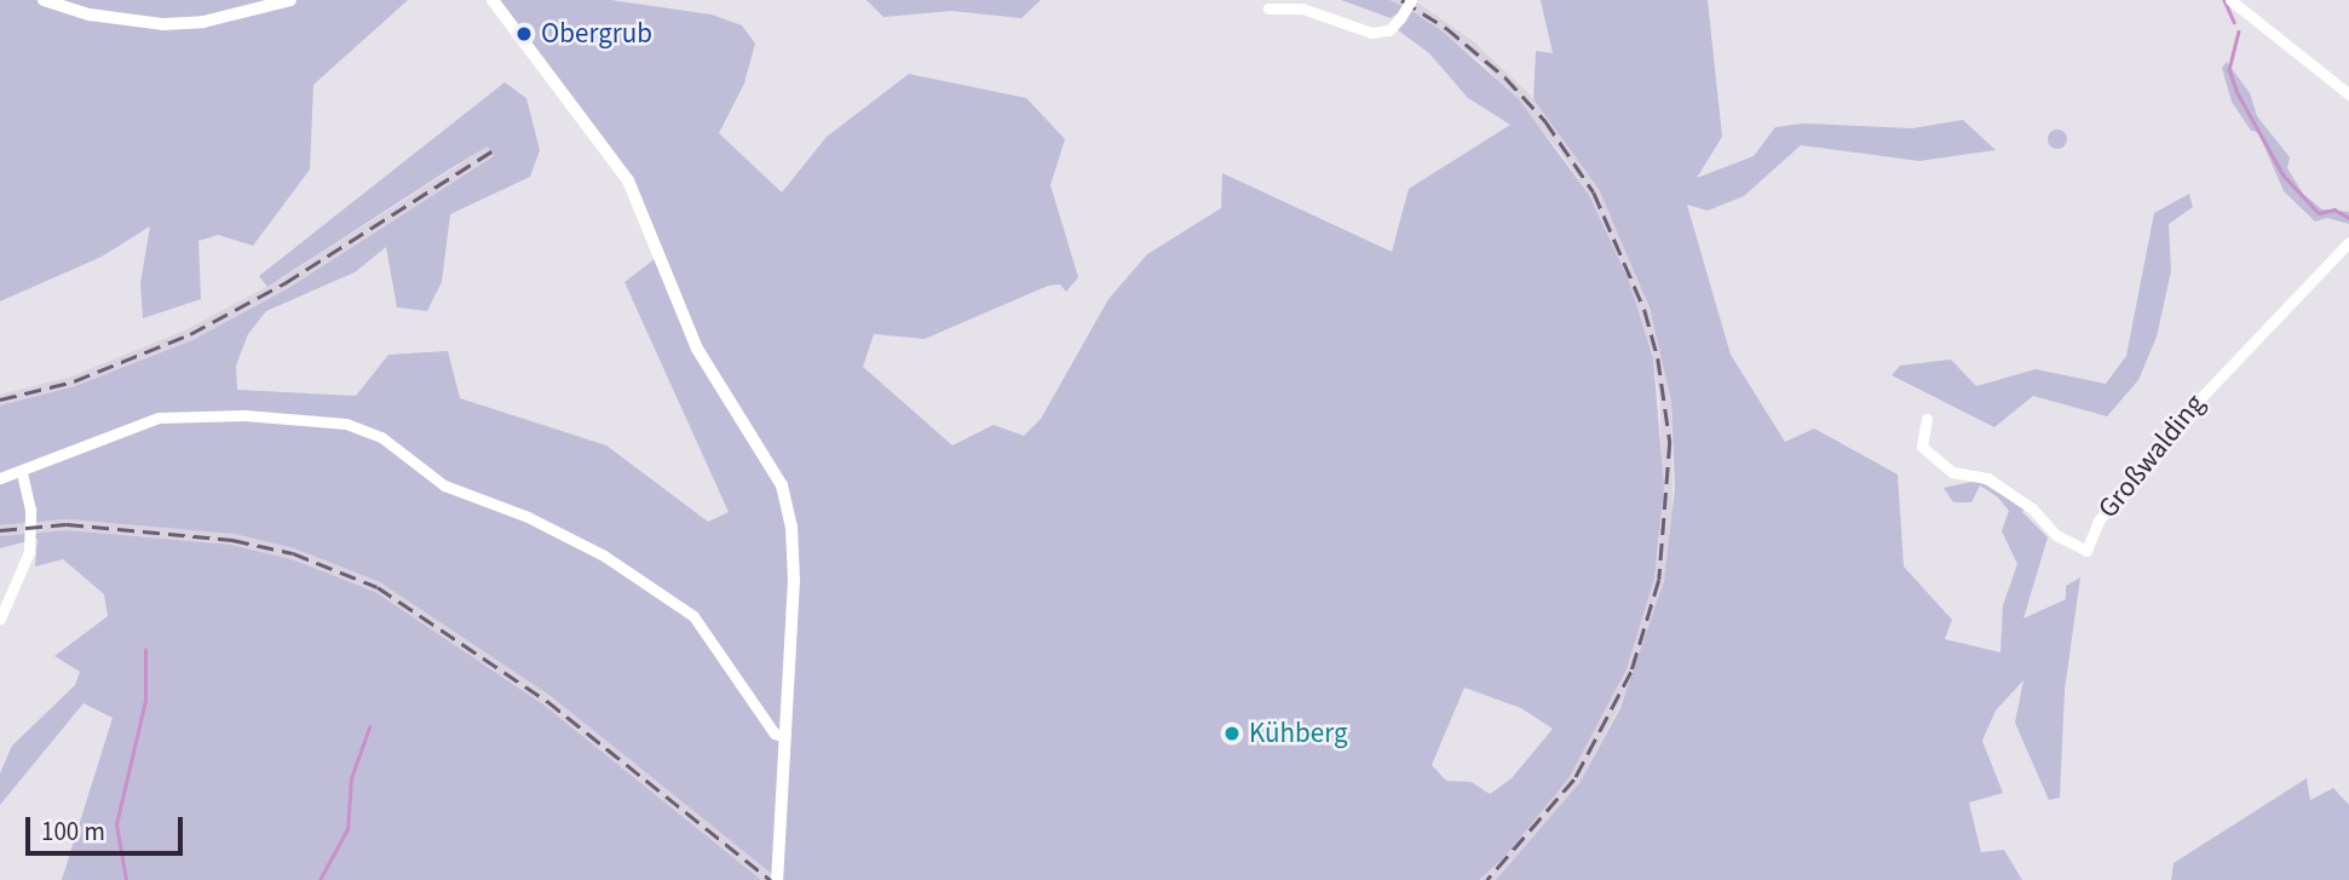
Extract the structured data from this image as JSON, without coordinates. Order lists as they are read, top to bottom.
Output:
{
  "streets": {
    "street": ["Großwalding"]
  },
  "places": ["Obergrub", "Kühberg"],
  "scale_bar": "100 m"
}
